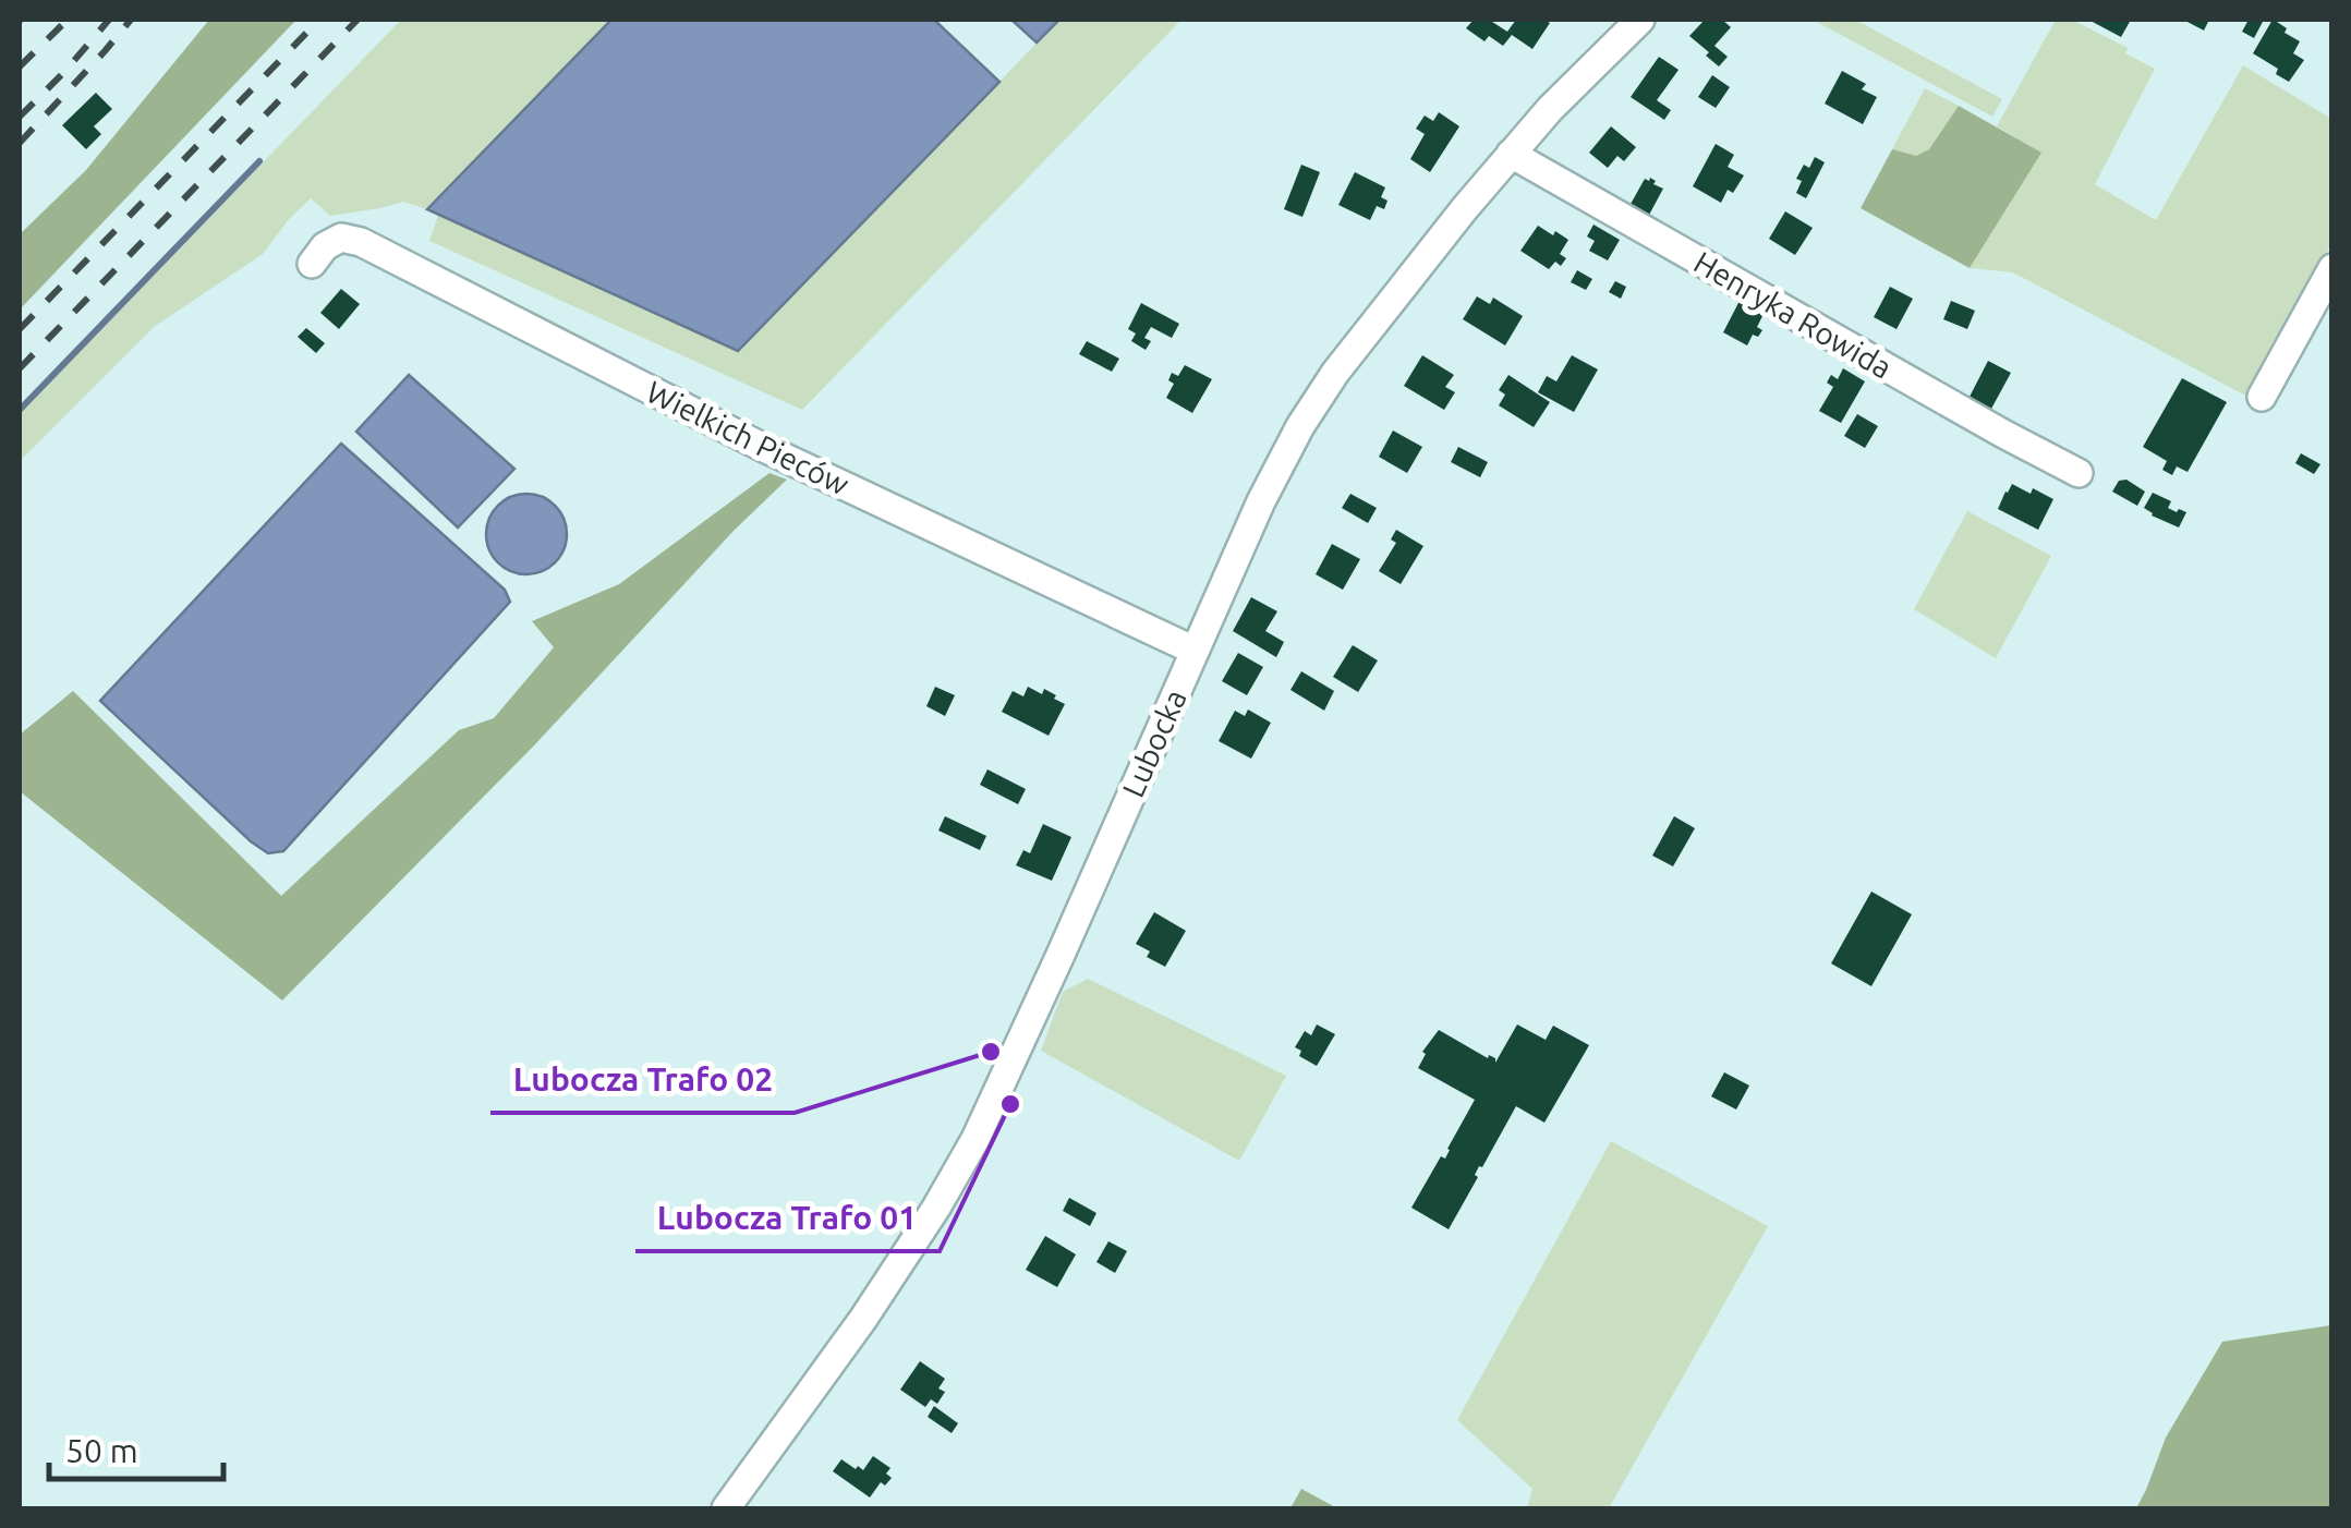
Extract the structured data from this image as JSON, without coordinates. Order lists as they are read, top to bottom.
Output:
{
  "streets": {
    "street": ["Henryka Rowida", "Wielkich Pieców", "Lubocka"]
  },
  "crossings": [
    ["Henryka Rowida", "Lubocka"],
    ["Wielkich Pieców", "Lubocka"]
  ],
  "places": ["Lubocza Trafo 02", "Lubocza Trafo 01"],
  "scale_bar": "50 m"
}
